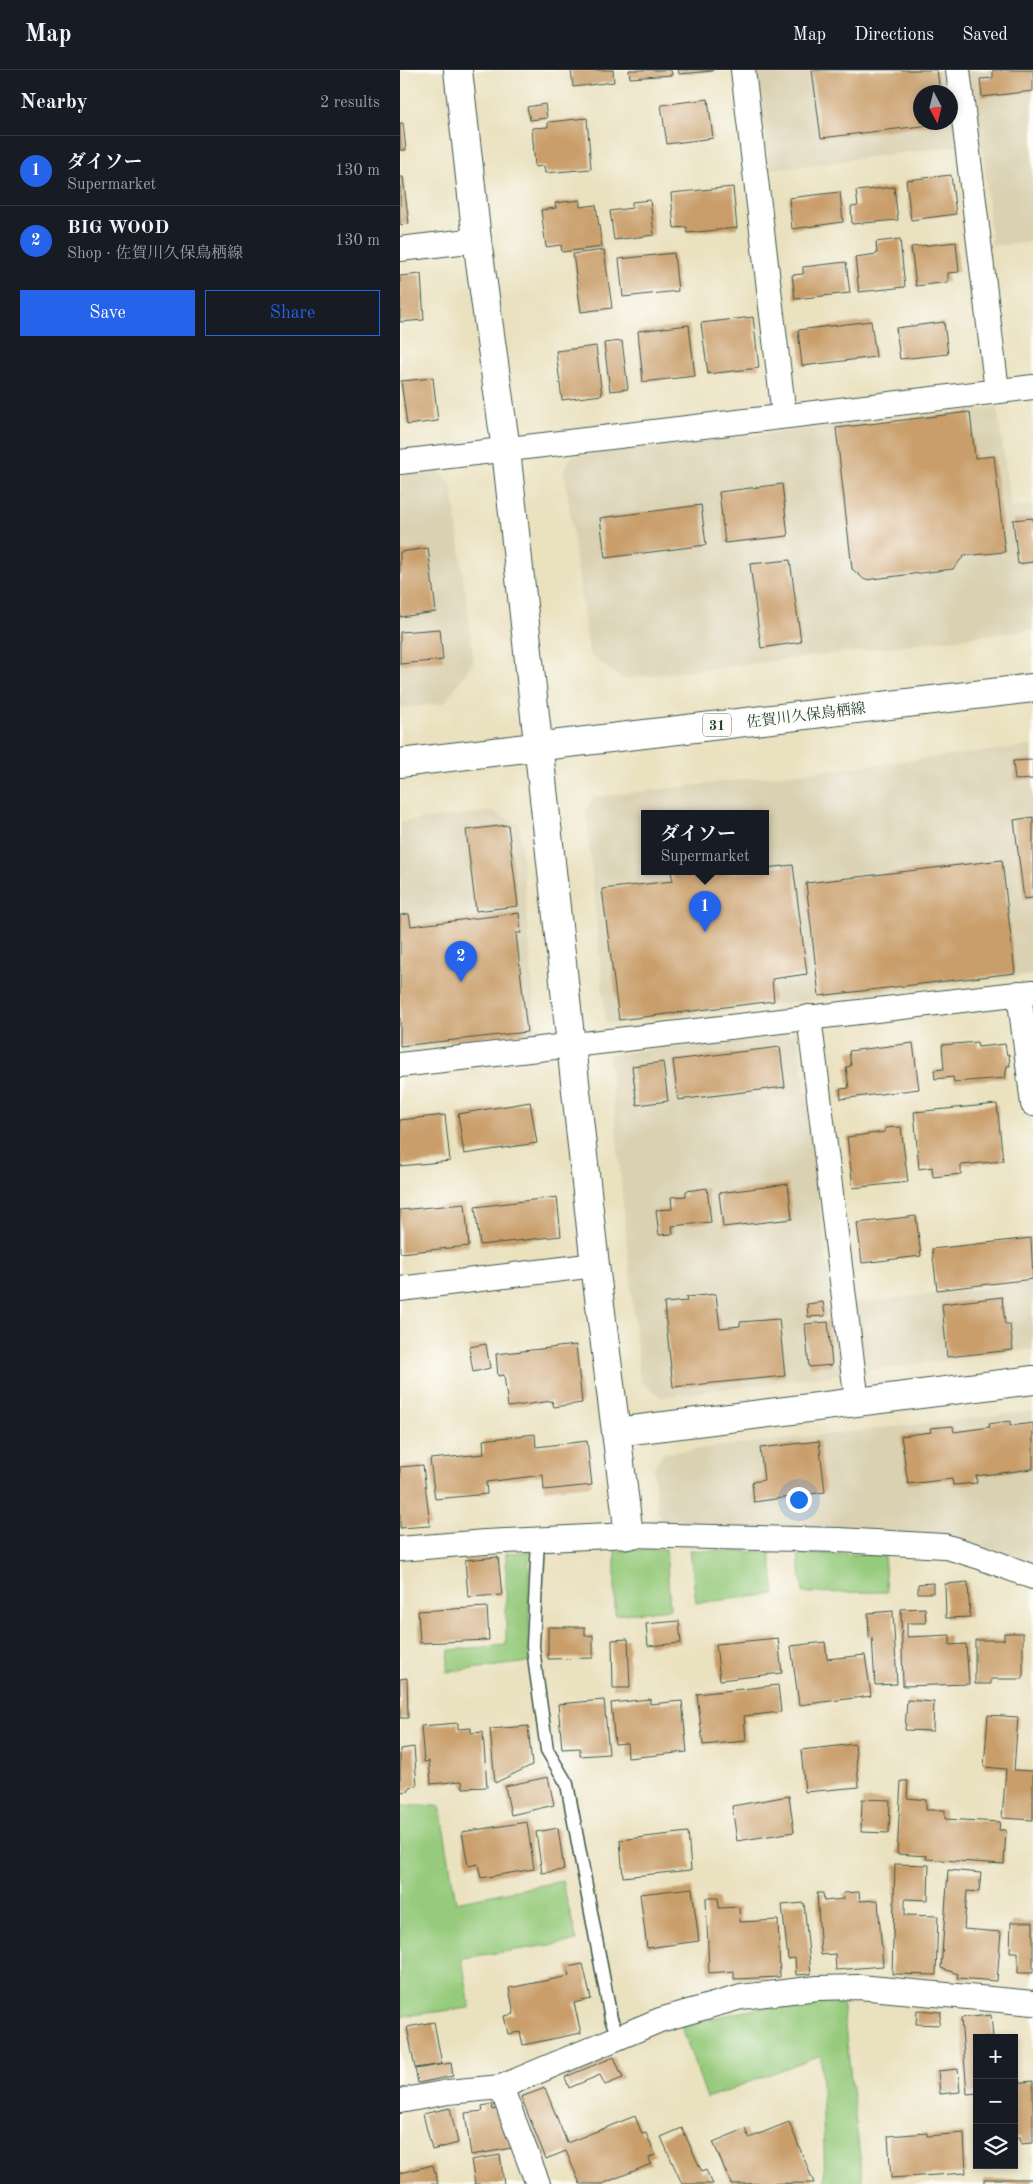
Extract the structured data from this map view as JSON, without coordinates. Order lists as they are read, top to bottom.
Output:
{
  "streets": {
    "street": ["佐賀川久保鳥栖線", "31"]
  },
  "north": "bottom",
  "page": {
    "header": "Map",
    "nav": ["Map", "Directions", "Saved"],
    "heading": ["Nearby", "2 results"],
    "list": [
      {
        "mark": "1",
        "name": "ダイソー",
        "note": "Supermarket",
        "value": "130 m"
      },
      {
        "mark": "2",
        "name": "BIG WOOD",
        "note": "Shop · 佐賀川久保鳥栖線",
        "value": "130 m"
      }
    ],
    "buttons": ["Save", "Share"],
    "popup": ["ダイソー", "Supermarket"],
    "pins": ["1", "2"],
    "map_buttons": ["+", "−"]
  }
}
